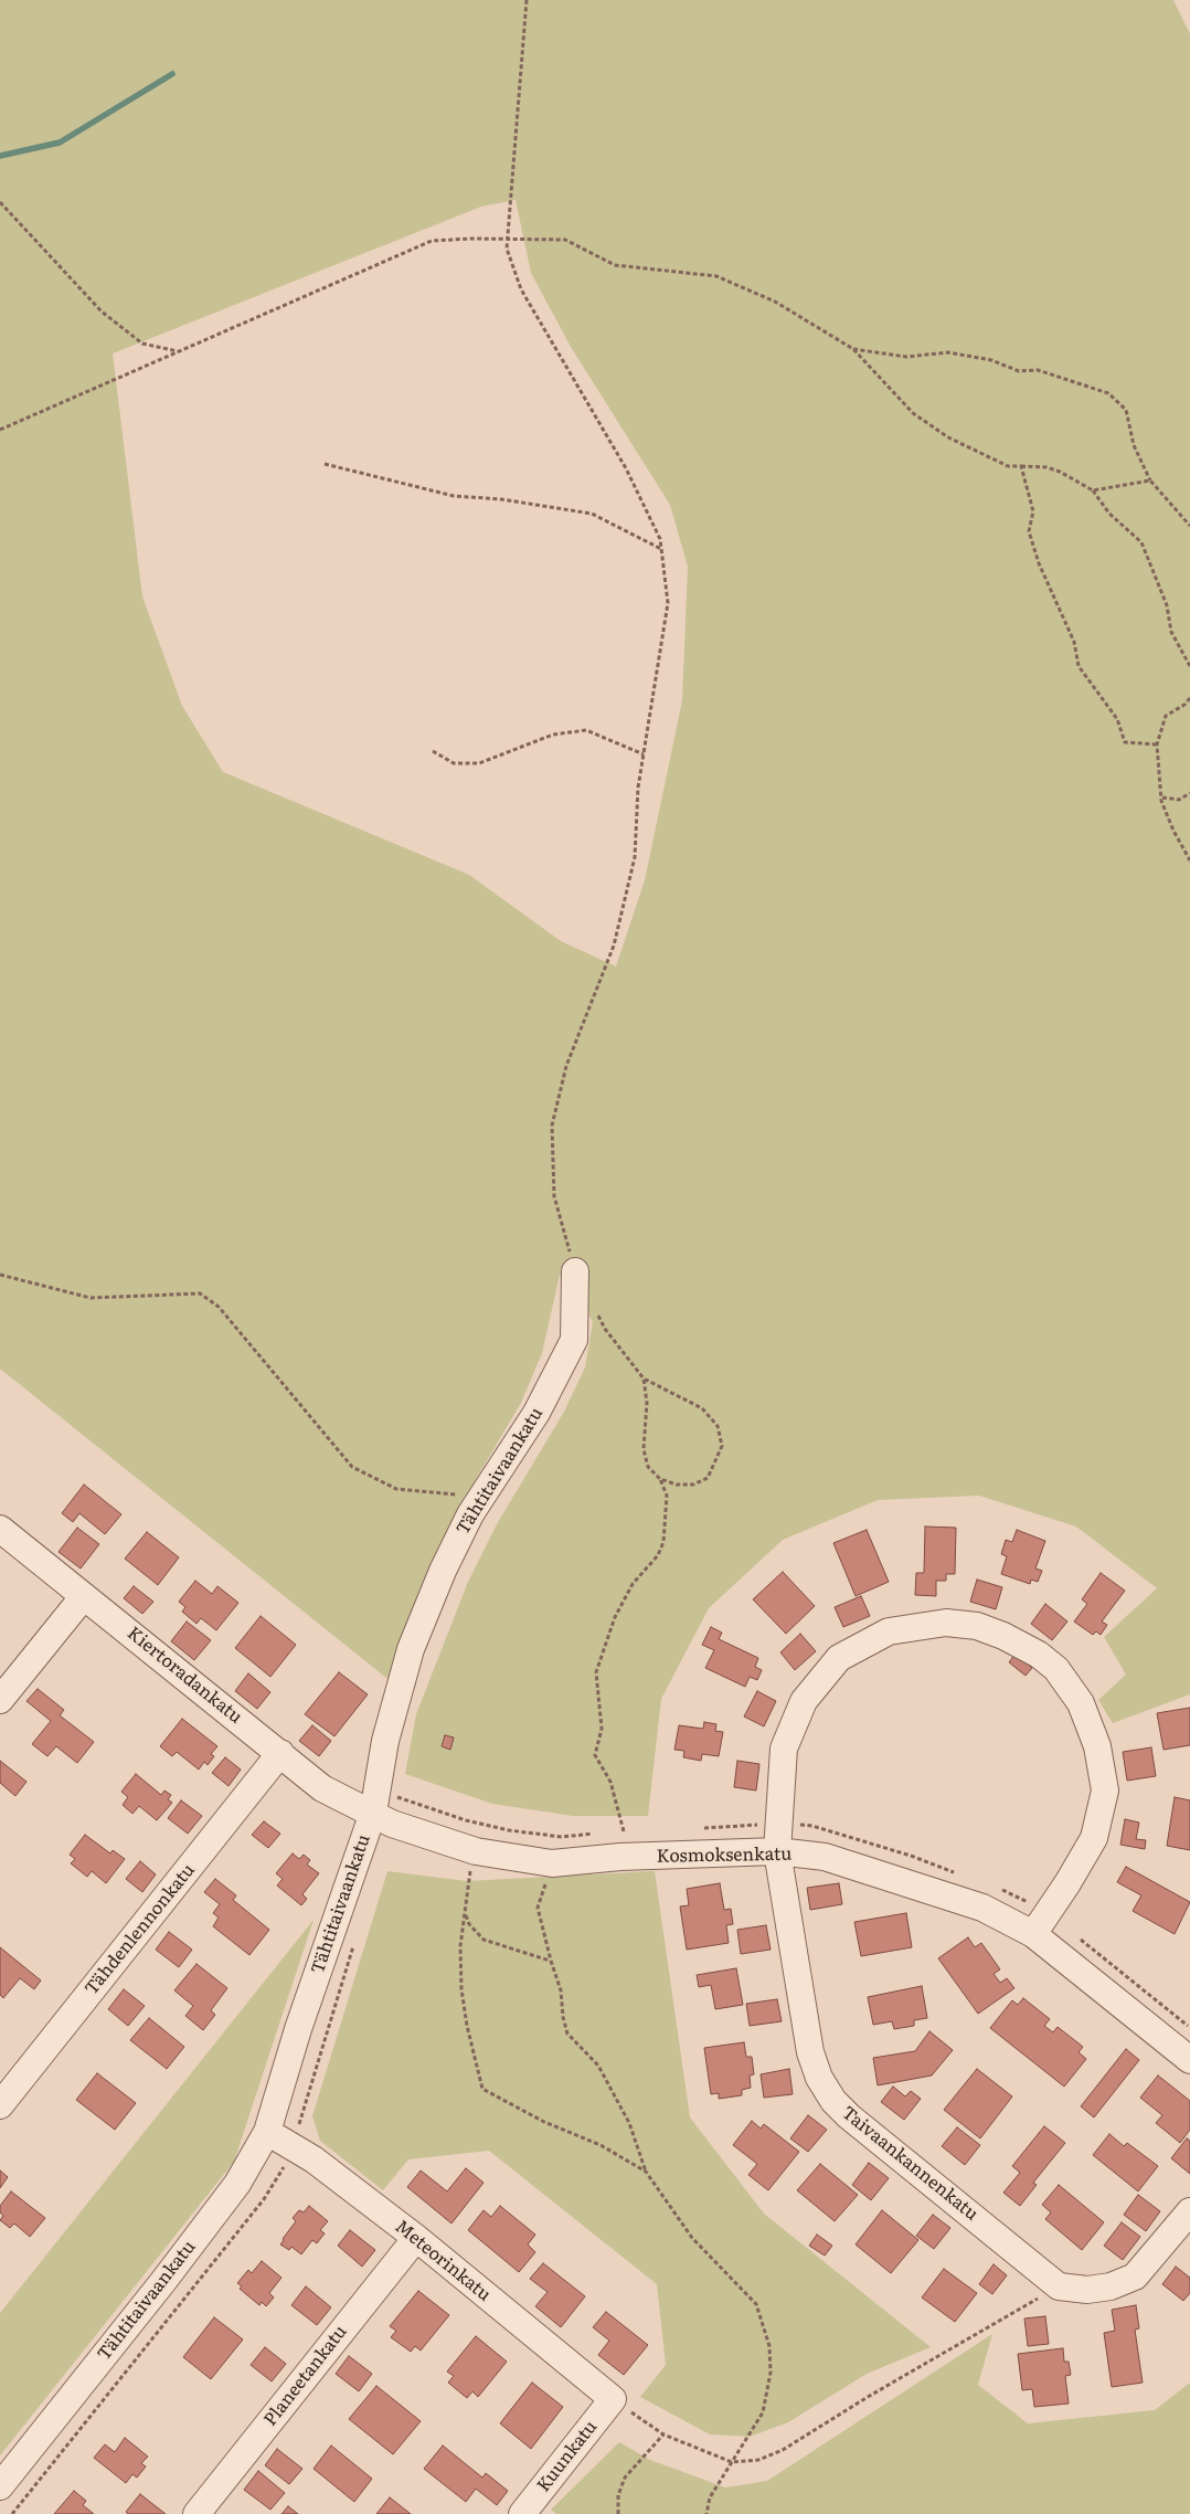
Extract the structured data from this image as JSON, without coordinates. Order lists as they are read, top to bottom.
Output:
{
  "streets": {
    "street": [
      "Tähtitaivaankatu",
      "Kiertoradankatu",
      "Kosmoksenkatu",
      "Tähdenlennonkatu",
      "Taivaankannenkatu",
      "Meteorinkatu",
      "Planeetankatu",
      "Kuunkatu"
    ]
  },
  "crossings": [
    ["Tähtitaivaankatu", "Kiertoradankatu"],
    ["Tähtitaivaankatu", "Kosmoksenkatu"],
    ["Tähtitaivaankatu", "Meteorinkatu"],
    ["Kiertoradankatu", "Kosmoksenkatu"],
    ["Kiertoradankatu", "Tähdenlennonkatu"],
    ["Kosmoksenkatu", "Taivaankannenkatu"],
    ["Meteorinkatu", "Planeetankatu"],
    ["Meteorinkatu", "Kuunkatu"]
  ]
}
